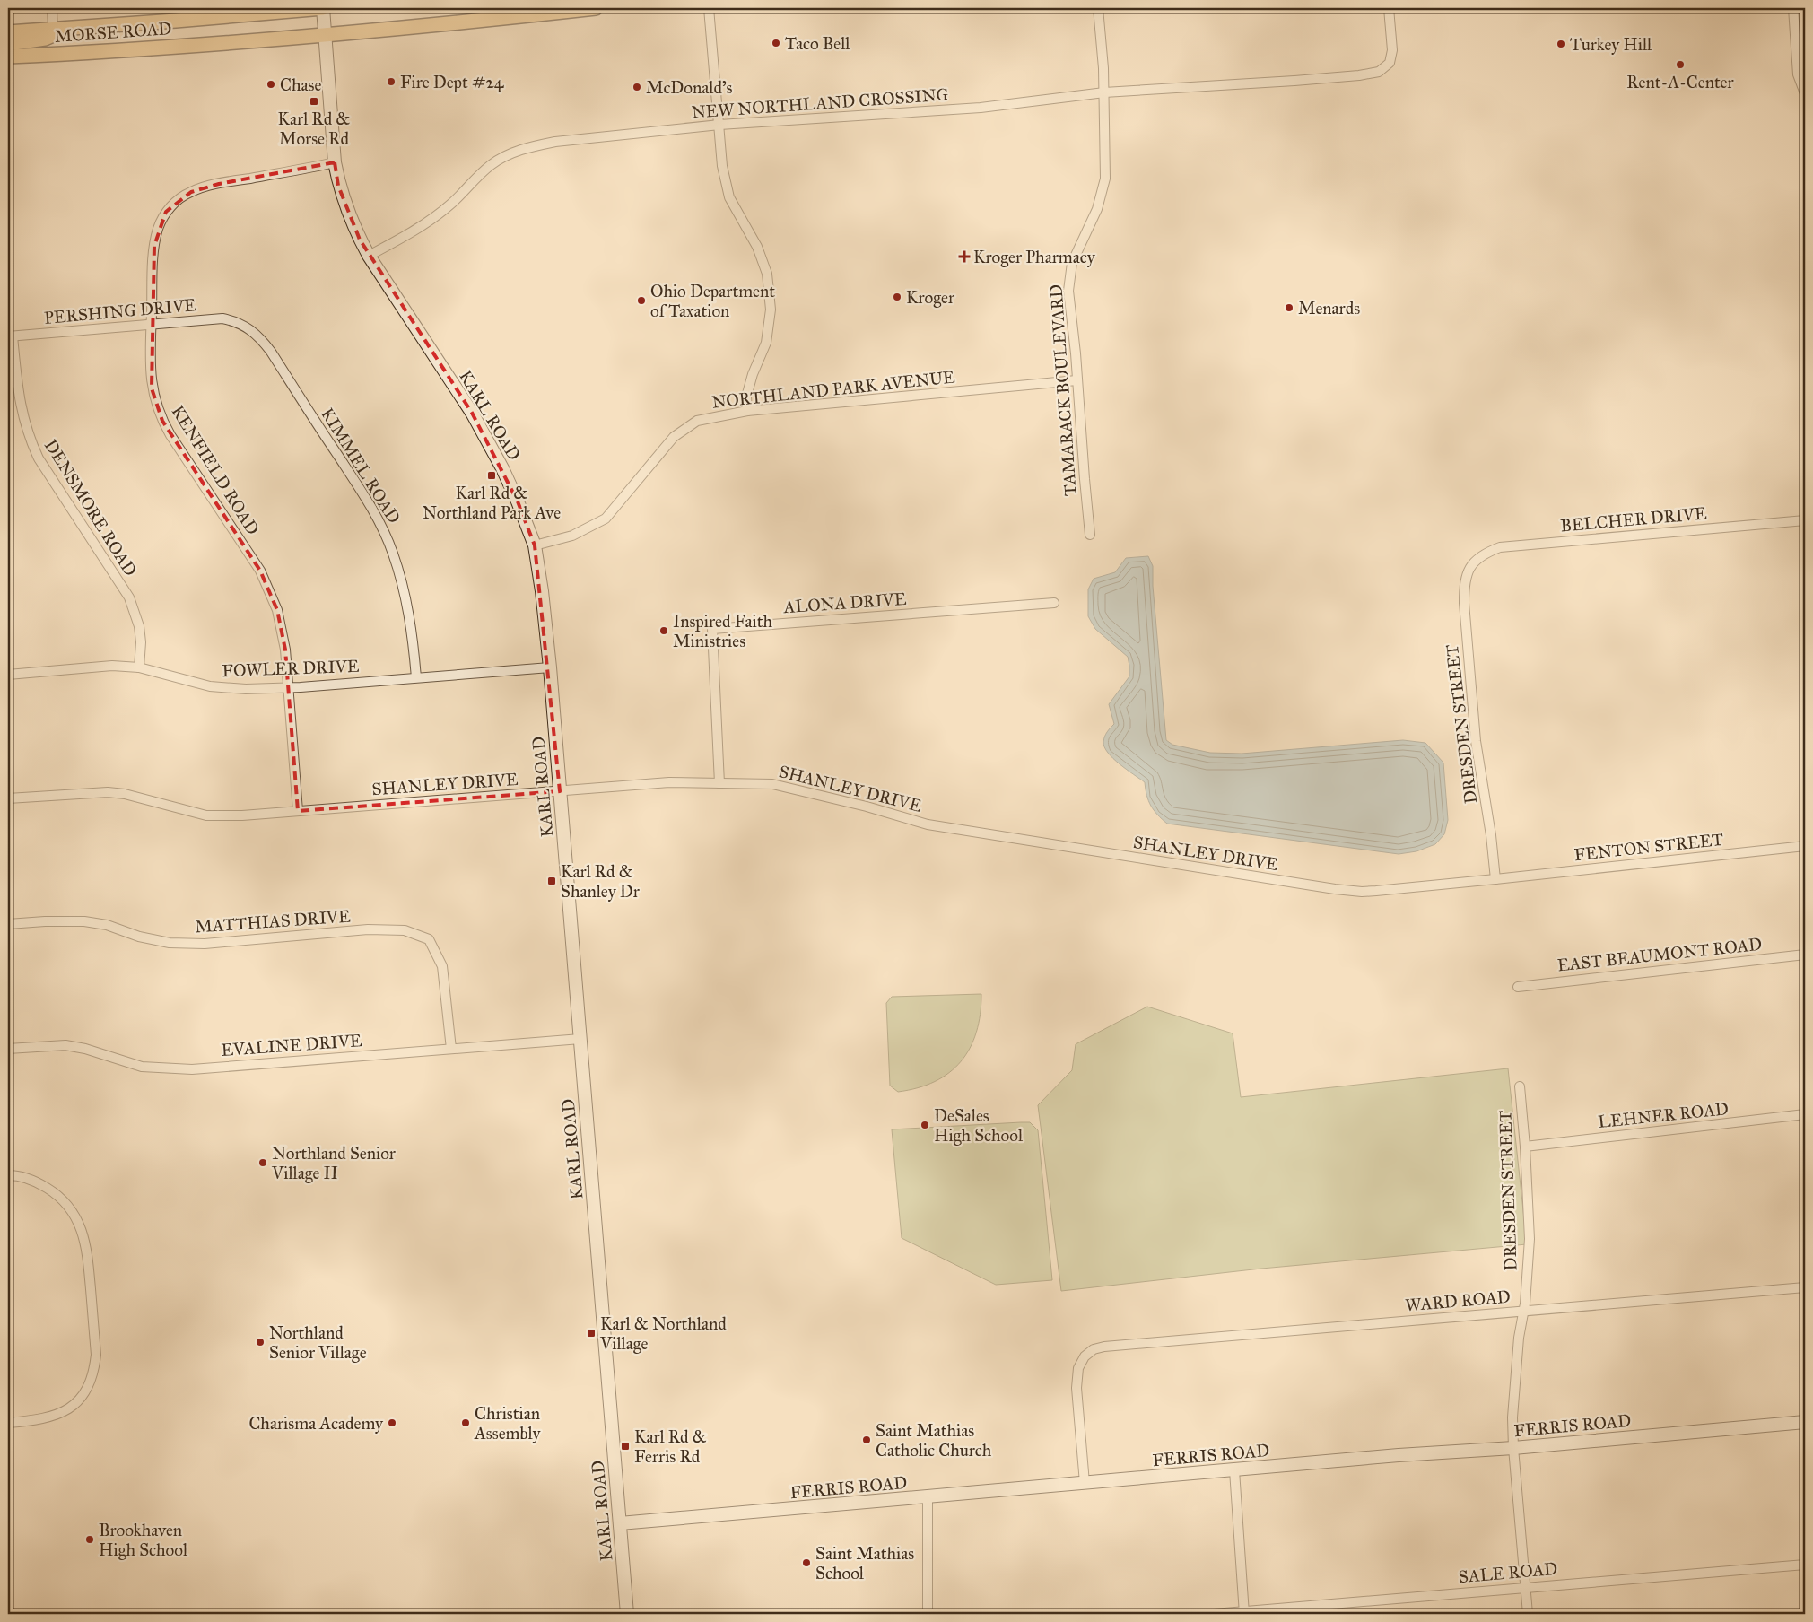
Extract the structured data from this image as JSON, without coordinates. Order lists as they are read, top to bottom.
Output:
{
  "streets": {
    "main road": ["MORSE ROAD", "KARL ROAD", "FERRIS ROAD"],
    "street": [
      "NEW NORTHLAND CROSSING",
      "PERSHING DRIVE",
      "NORTHLAND PARK AVENUE",
      "TAMARACK BOULEVARD",
      "KIMMEL ROAD",
      "KENFIELD ROAD",
      "DENSMORE ROAD",
      "BELCHER DRIVE",
      "ALONA DRIVE",
      "FOWLER DRIVE",
      "DRESDEN STREET",
      "SHANLEY DRIVE",
      "FENTON STREET",
      "MATTHIAS DRIVE",
      "EAST BEAUMONT ROAD",
      "EVALINE DRIVE",
      "LEHNER ROAD",
      "WARD ROAD",
      "SALE ROAD"
    ]
  },
  "crossings": [
    ["MORSE ROAD", "KARL ROAD"],
    ["NEW NORTHLAND CROSSING", "TAMARACK BOULEVARD"],
    ["NEW NORTHLAND CROSSING", "KARL ROAD"],
    ["PERSHING DRIVE", "KIMMEL ROAD"],
    ["PERSHING DRIVE", "KENFIELD ROAD"],
    ["PERSHING DRIVE", "DENSMORE ROAD"],
    ["NORTHLAND PARK AVENUE", "TAMARACK BOULEVARD"],
    ["NORTHLAND PARK AVENUE", "KARL ROAD"],
    ["KARL ROAD", "KENFIELD ROAD"],
    ["KARL ROAD", "FOWLER DRIVE"],
    ["KARL ROAD", "SHANLEY DRIVE"],
    ["KARL ROAD", "EVALINE DRIVE"],
    ["KARL ROAD", "FERRIS ROAD"],
    ["KIMMEL ROAD", "FOWLER DRIVE"],
    ["KENFIELD ROAD", "FOWLER DRIVE"],
    ["KENFIELD ROAD", "SHANLEY DRIVE"],
    ["DENSMORE ROAD", "FOWLER DRIVE"],
    ["BELCHER DRIVE", "DRESDEN STREET"],
    ["ALONA DRIVE", "SHANLEY DRIVE"],
    ["DRESDEN STREET", "SHANLEY DRIVE"],
    ["DRESDEN STREET", "FENTON STREET"],
    ["DRESDEN STREET", "LEHNER ROAD"],
    ["DRESDEN STREET", "WARD ROAD"],
    ["DRESDEN STREET", "FERRIS ROAD"],
    ["DRESDEN STREET", "SALE ROAD"],
    ["SHANLEY DRIVE", "FENTON STREET"],
    ["MATTHIAS DRIVE", "EVALINE DRIVE"],
    ["WARD ROAD", "FERRIS ROAD"]
  ],
  "places": {
    "other": [
      "Taco Bell",
      "Turkey Hill",
      "Rent-A-Center",
      "Fire Dept #24",
      "Chase",
      "McDonald's",
      "Kroger",
      "Ohio Department of Taxation",
      "Menards",
      "Inspired Faith Ministries",
      "DeSales High School",
      "Northland Senior Village II",
      "Northland Senior Village",
      "Charisma Academy",
      "Christian Assembly",
      "Saint Mathias Catholic Church",
      "Brookhaven High School",
      "Saint Mathias School"
    ],
    "transit": [
      "Karl Rd & Morse Rd",
      "Karl Rd & Northland Park Ave",
      "Karl Rd & Shanley Dr",
      "Karl & Northland Village",
      "Karl Rd & Ferris Rd"
    ],
    "health": ["Kroger Pharmacy"]
  }
}
